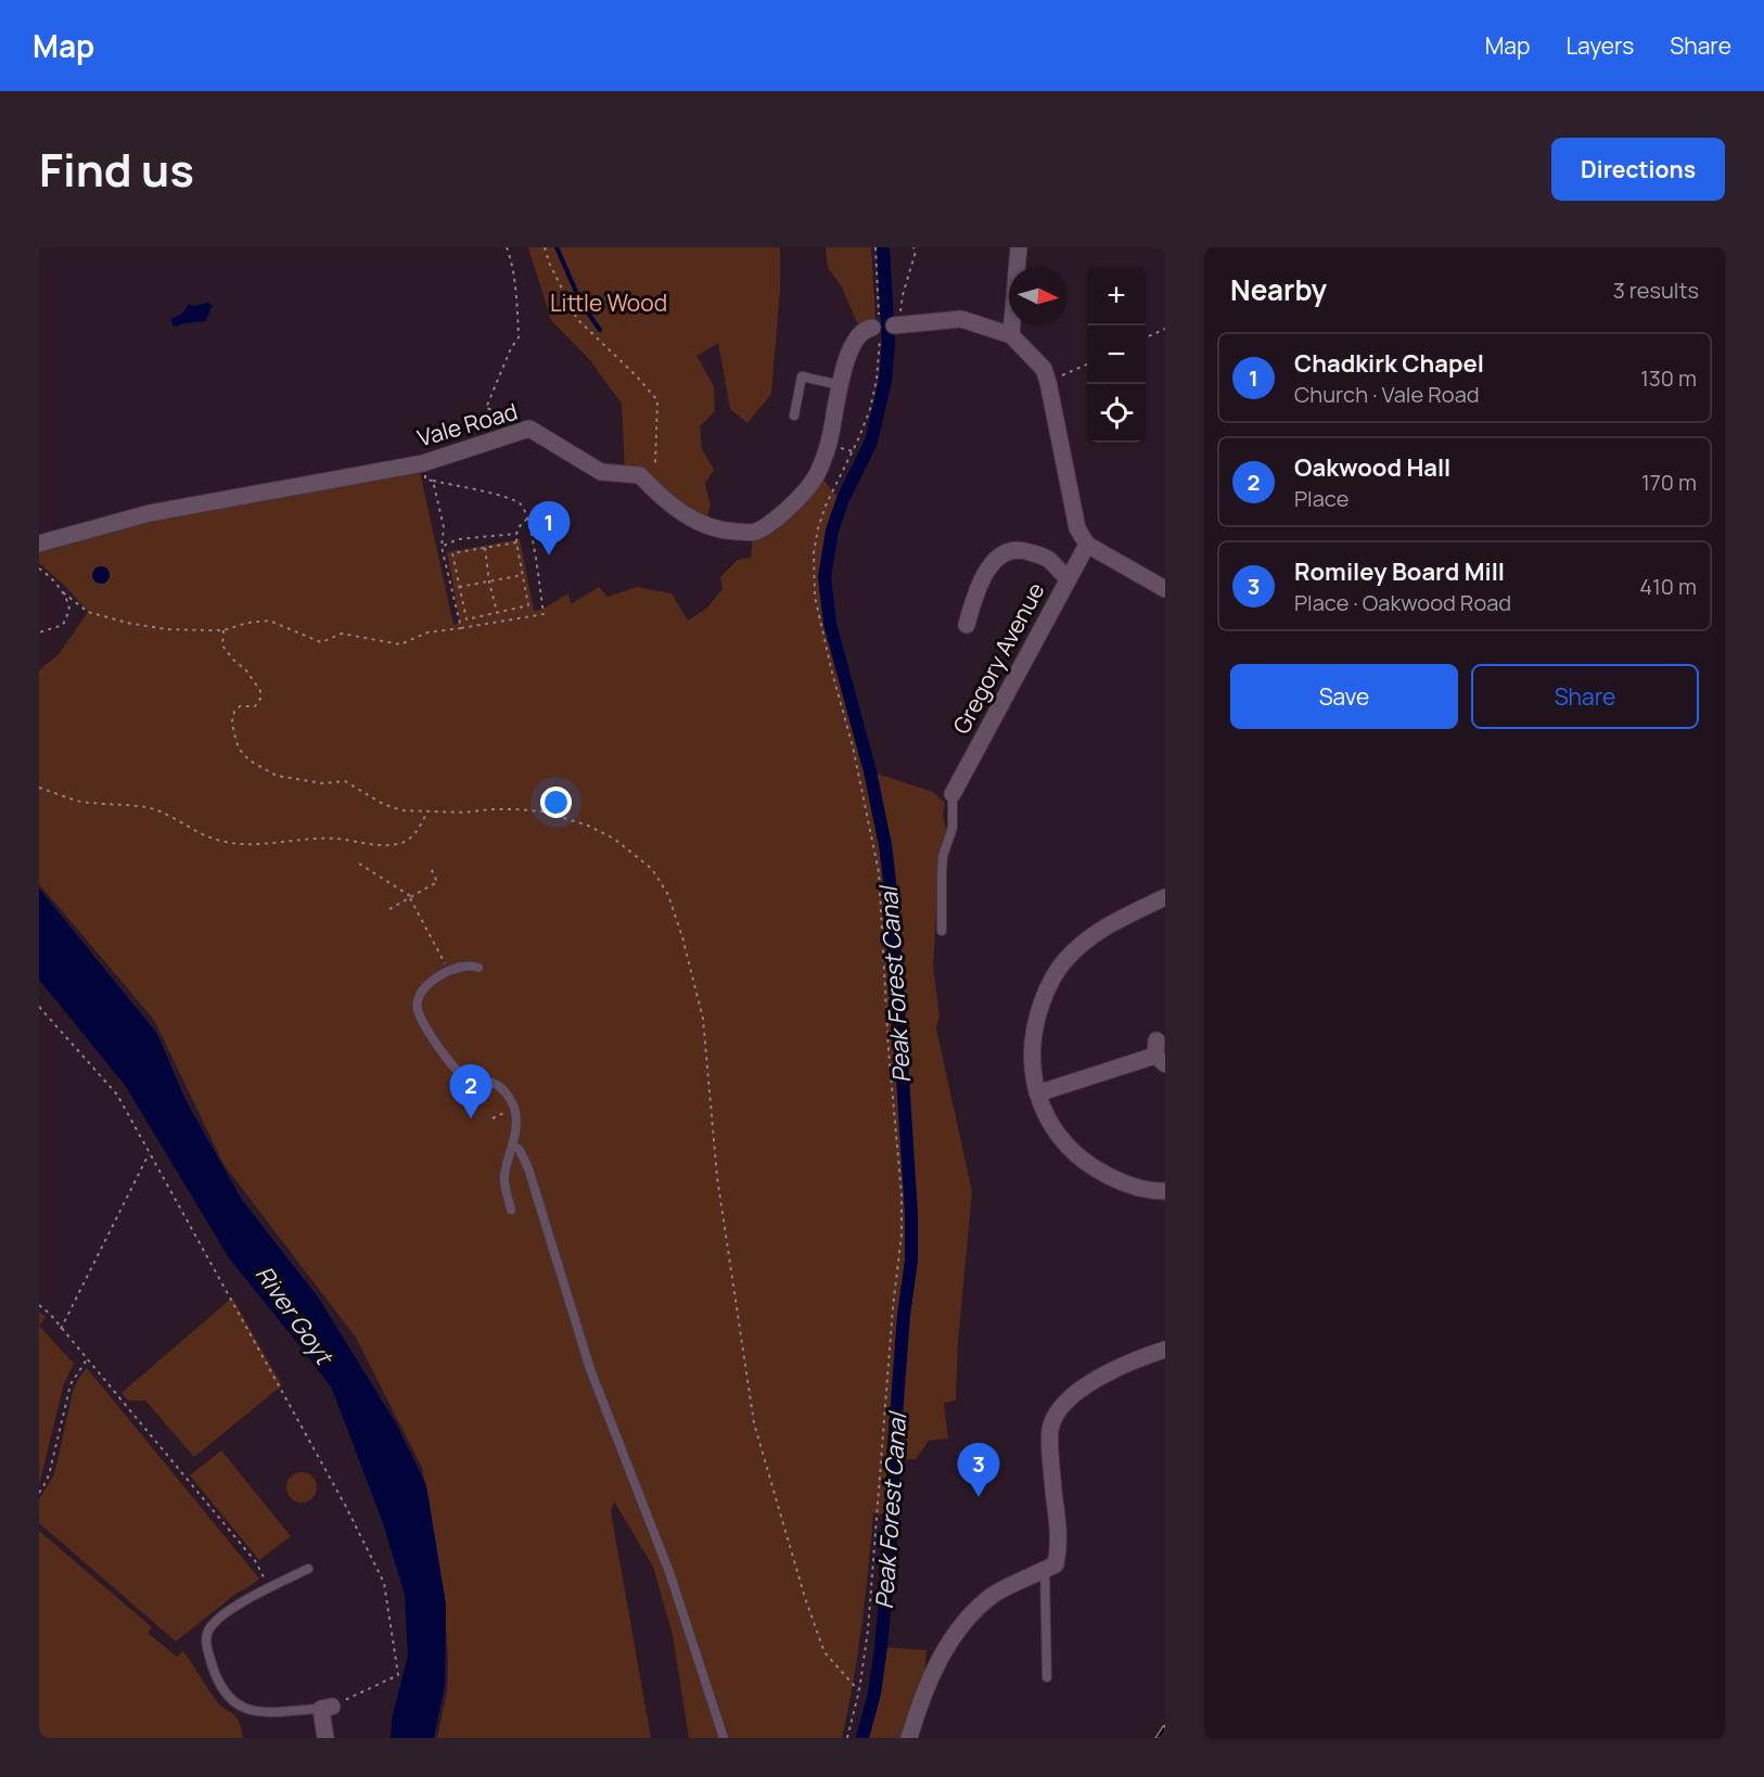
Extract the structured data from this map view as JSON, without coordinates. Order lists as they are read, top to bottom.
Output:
{
  "streets": {
    "street": ["Vale Road", "Gregory Avenue"]
  },
  "water": ["Peak Forest Canal", "River Goyt"],
  "parks": ["Little Wood"],
  "north": "right",
  "page": {
    "header": "Map",
    "nav": ["Map", "Layers", "Share"],
    "title": "Find us",
    "buttons": [
      "Directions",
      ["Save", "Share"]
    ],
    "heading": ["Nearby", "3 results"],
    "map_buttons": ["+", "−"],
    "list": [
      {
        "mark": "1",
        "name": "Chadkirk Chapel",
        "note": "Church · Vale Road",
        "value": "130 m"
      },
      {
        "mark": "2",
        "name": "Oakwood Hall",
        "note": "Place",
        "value": "170 m"
      },
      {
        "mark": "3",
        "name": "Romiley Board Mill",
        "note": "Place · Oakwood Road",
        "value": "410 m"
      }
    ],
    "pins": ["1", "2", "3"]
  }
}
